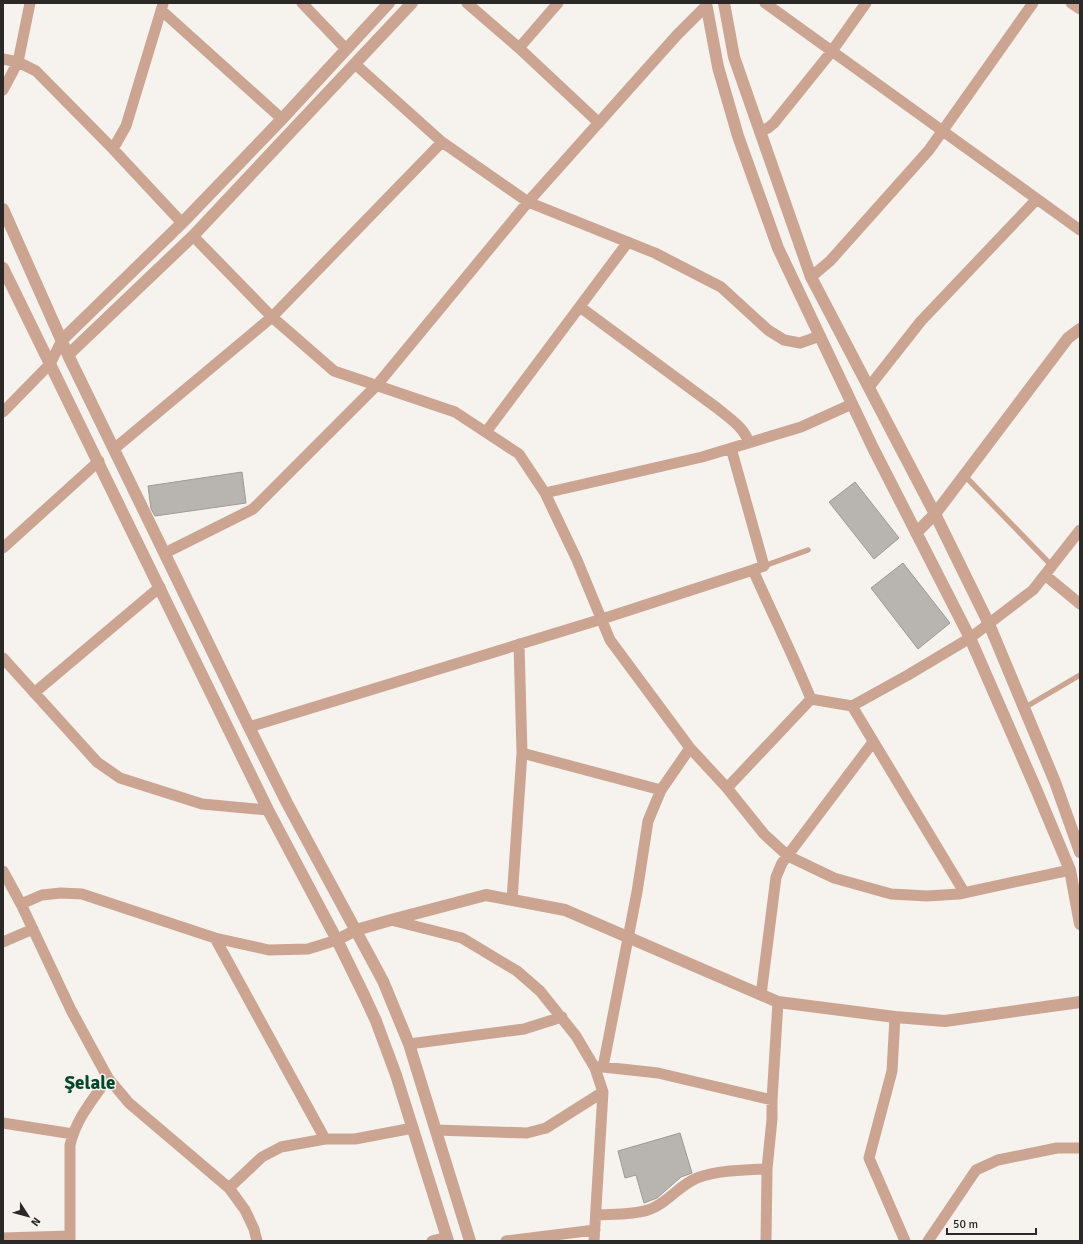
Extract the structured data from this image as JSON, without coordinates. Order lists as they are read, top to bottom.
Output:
{
  "districts": ["Şelale"],
  "scale_bar": "50 m",
  "north": "bottom right"
}
